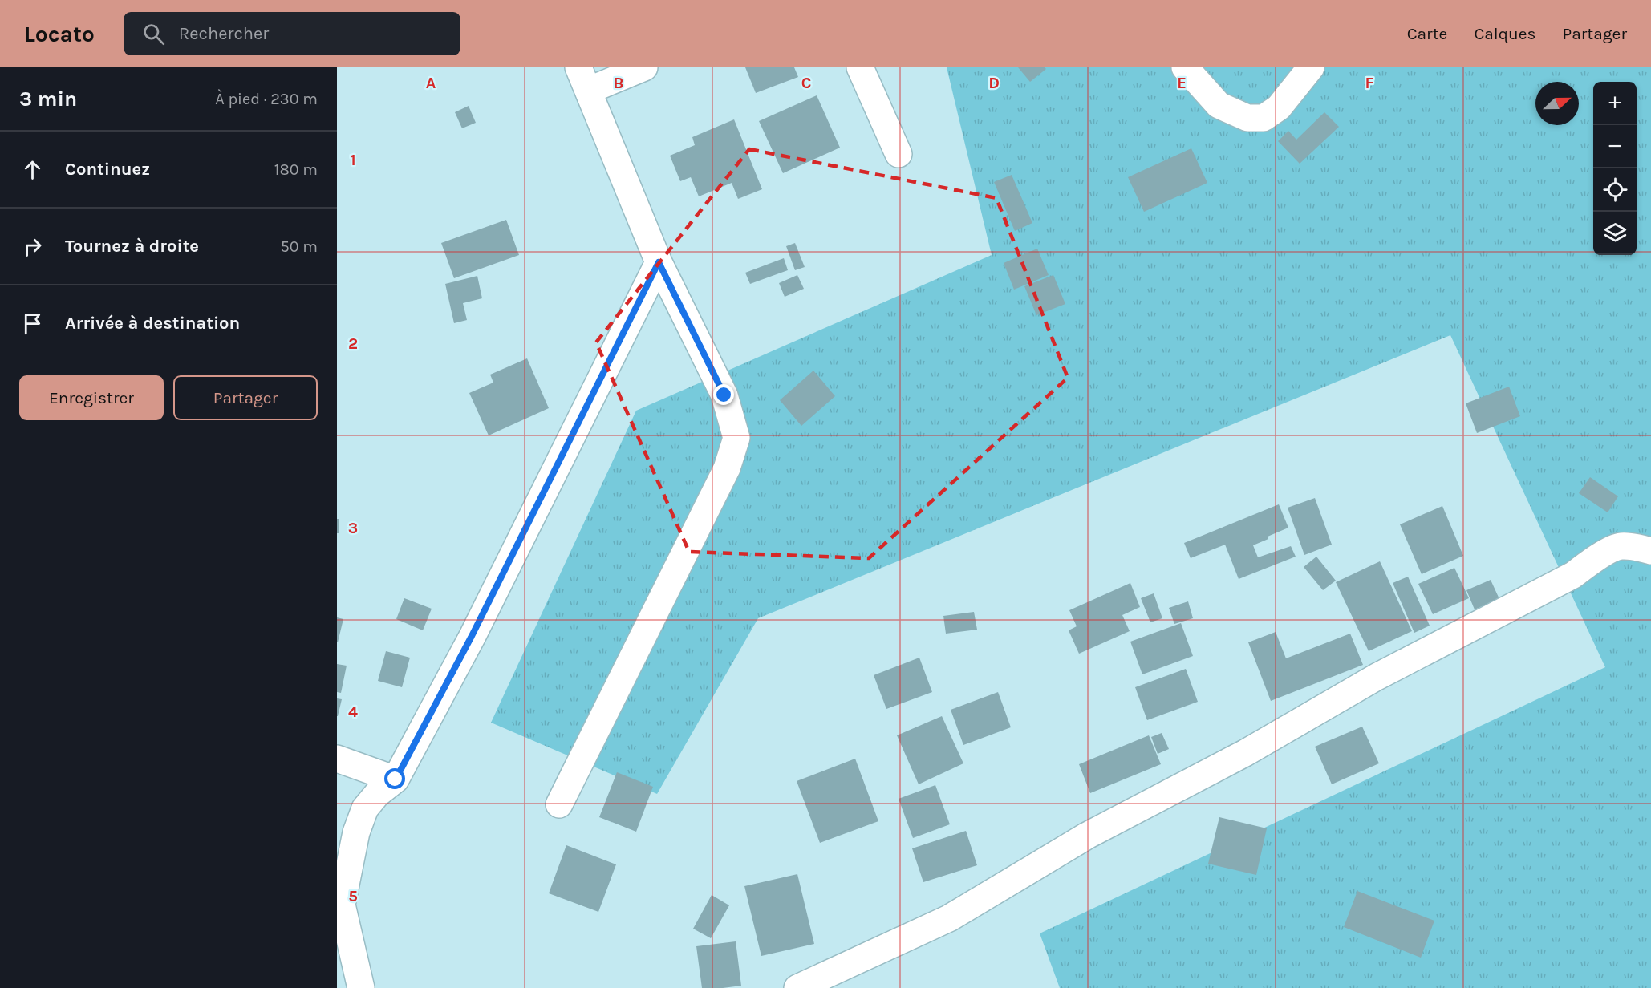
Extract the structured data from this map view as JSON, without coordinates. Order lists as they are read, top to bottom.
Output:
{
  "north": "right",
  "page": {
    "header": "Locato",
    "search": "Rechercher",
    "nav": ["Carte", "Calques", "Partager"],
    "heading": ["3 min", "À pied · 230 m"],
    "map_buttons": ["+", "−"],
    "list": [
      ["Continuez", "180 m"],
      ["Tournez à droite", "50 m"],
      "Arrivée à destination"
    ],
    "buttons": ["Enregistrer", "Partager"]
  },
  "grid": {
    "columns": [
      "A",
      "B",
      "C",
      "D",
      "E",
      "F"
    ],
    "rows": [
      "1",
      "2",
      "3",
      "4",
      "5"
    ]
  }
}
